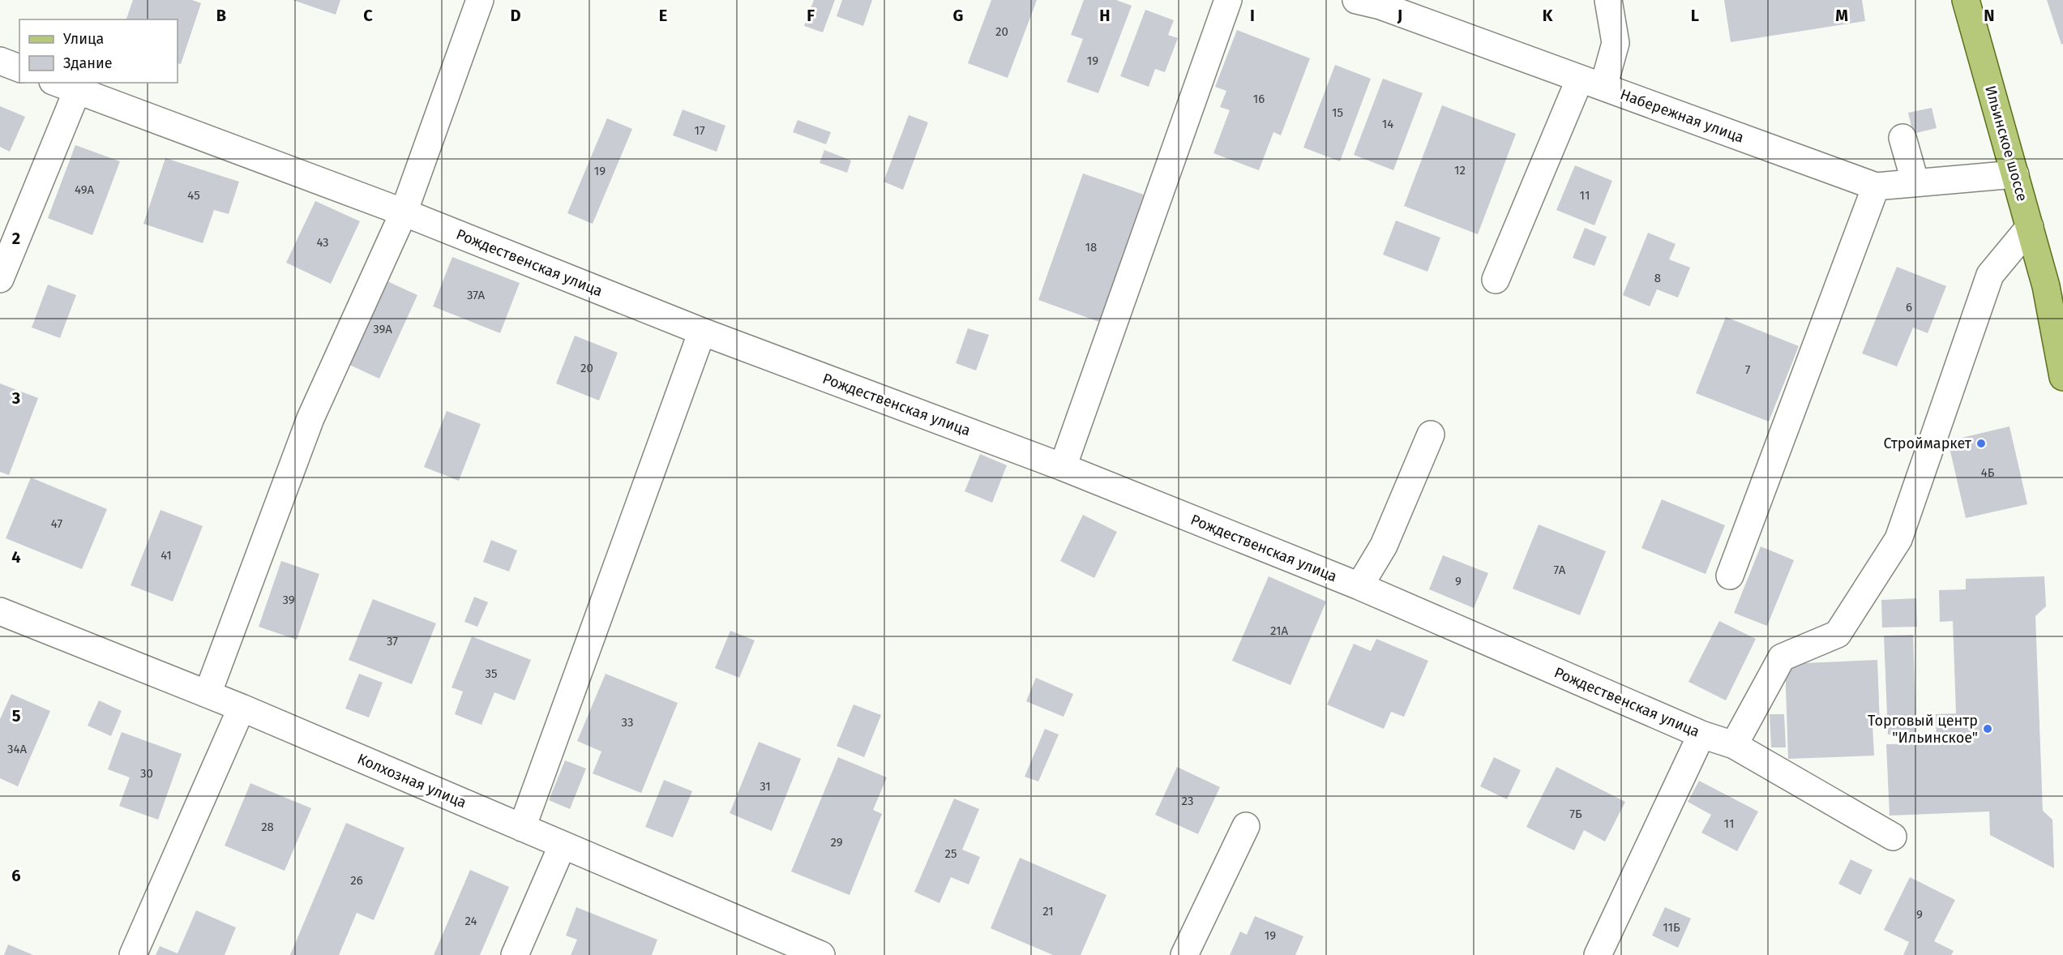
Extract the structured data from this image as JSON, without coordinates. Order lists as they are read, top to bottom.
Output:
{
  "streets": {
    "main road": ["Ильинское шоссе"],
    "street": ["Набережная улица", "Рождественская улица", "Колхозная улица"]
  },
  "crossings": [
    ["Набережная улица", "Ильинское шоссе"]
  ],
  "places": ["Строймаркет", "Торговый центр \"Ильинское\""],
  "house_numbers": [
    "20",
    "19",
    "16",
    "15",
    "14",
    "17",
    "12",
    "19",
    "49А",
    "45",
    "11",
    "43",
    "18",
    "8",
    "37А",
    "6",
    "39А",
    "20",
    "7",
    "4Б",
    "47",
    "41",
    "7А",
    "9",
    "39",
    "21А",
    "37",
    "35",
    "33",
    "34А",
    "30",
    "31",
    "23",
    "7Б",
    "11",
    "28",
    "29",
    "25",
    "26",
    "21",
    "9",
    "24",
    "11Б",
    "19"
  ],
  "legend": ["Улица", "Здание"],
  "grid": {
    "columns": [
      "B",
      "C",
      "D",
      "E",
      "F",
      "G",
      "H",
      "I",
      "J",
      "K",
      "L",
      "M",
      "N"
    ],
    "rows": [
      "2",
      "3",
      "4",
      "5",
      "6"
    ]
  }
}
